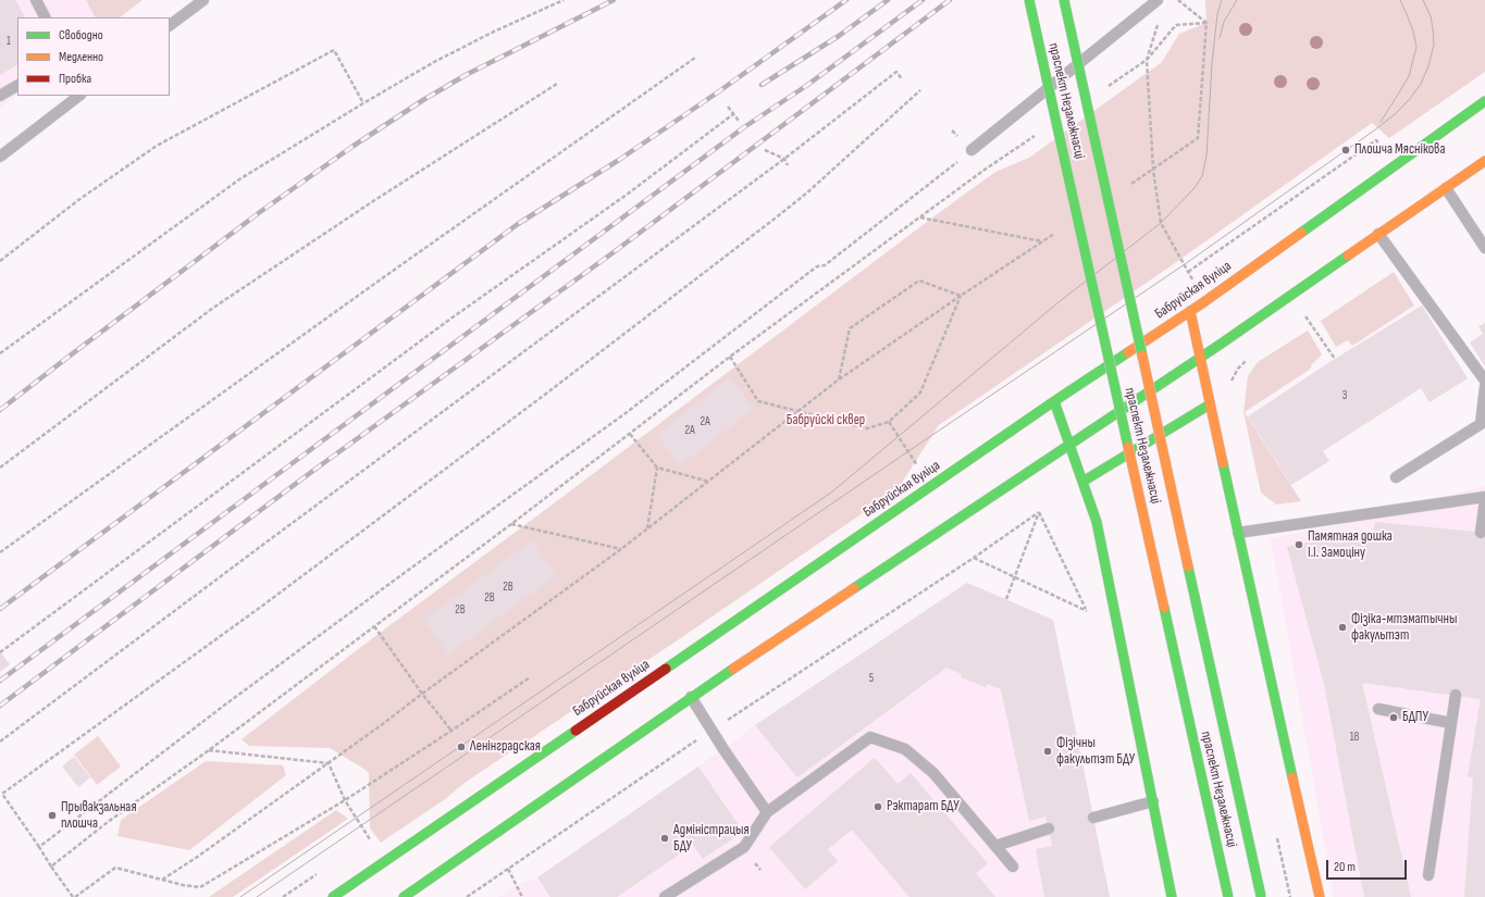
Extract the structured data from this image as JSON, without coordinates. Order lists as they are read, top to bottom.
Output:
{
  "streets": {
    "main road": ["праспект Незалежнасці", "Бабруйская вуліца"]
  },
  "parks": ["Бабруйскі сквер"],
  "places": [
    "Плошча Мяснікова",
    "Памятная дошка І.І. Замоціну",
    "Фізіка-мтэматычны факультэт",
    "БДПУ",
    "Ленінградская",
    "Фізічны факультэт БДУ",
    "Рэктарат БДУ",
    "Прывакзальная плошча",
    "Адміністрацыя БДУ"
  ],
  "house_numbers": [
    "1",
    "3",
    "2А",
    "2А",
    "2В",
    "2В",
    "2В",
    "5",
    "18"
  ],
  "legend": ["Свободно", "Медленно", "Пробка"],
  "scale_bar": "20 m"
}
